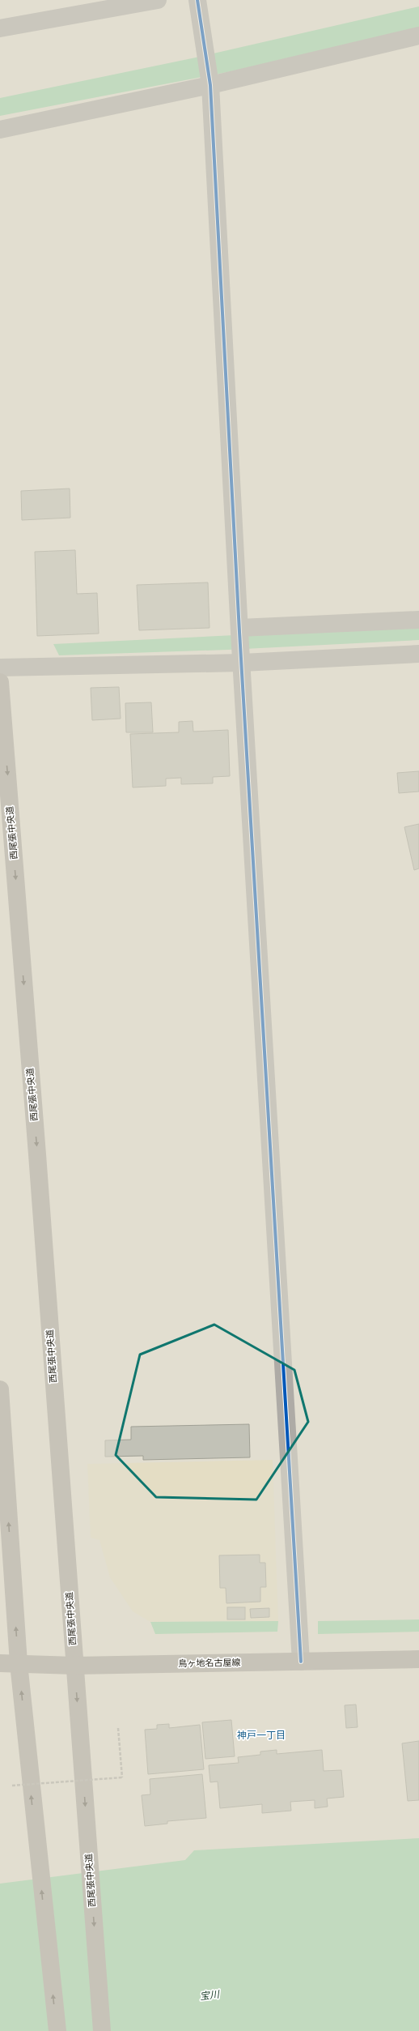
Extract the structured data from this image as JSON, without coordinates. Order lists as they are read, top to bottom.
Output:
{
  "streets": {
    "main road": ["西尾張中央道", "鳥ヶ地名古屋線"]
  },
  "crossings": [
    ["西尾張中央道", "鳥ヶ地名古屋線"]
  ],
  "districts": ["神戸一丁目"],
  "water": ["宝川"]
}
